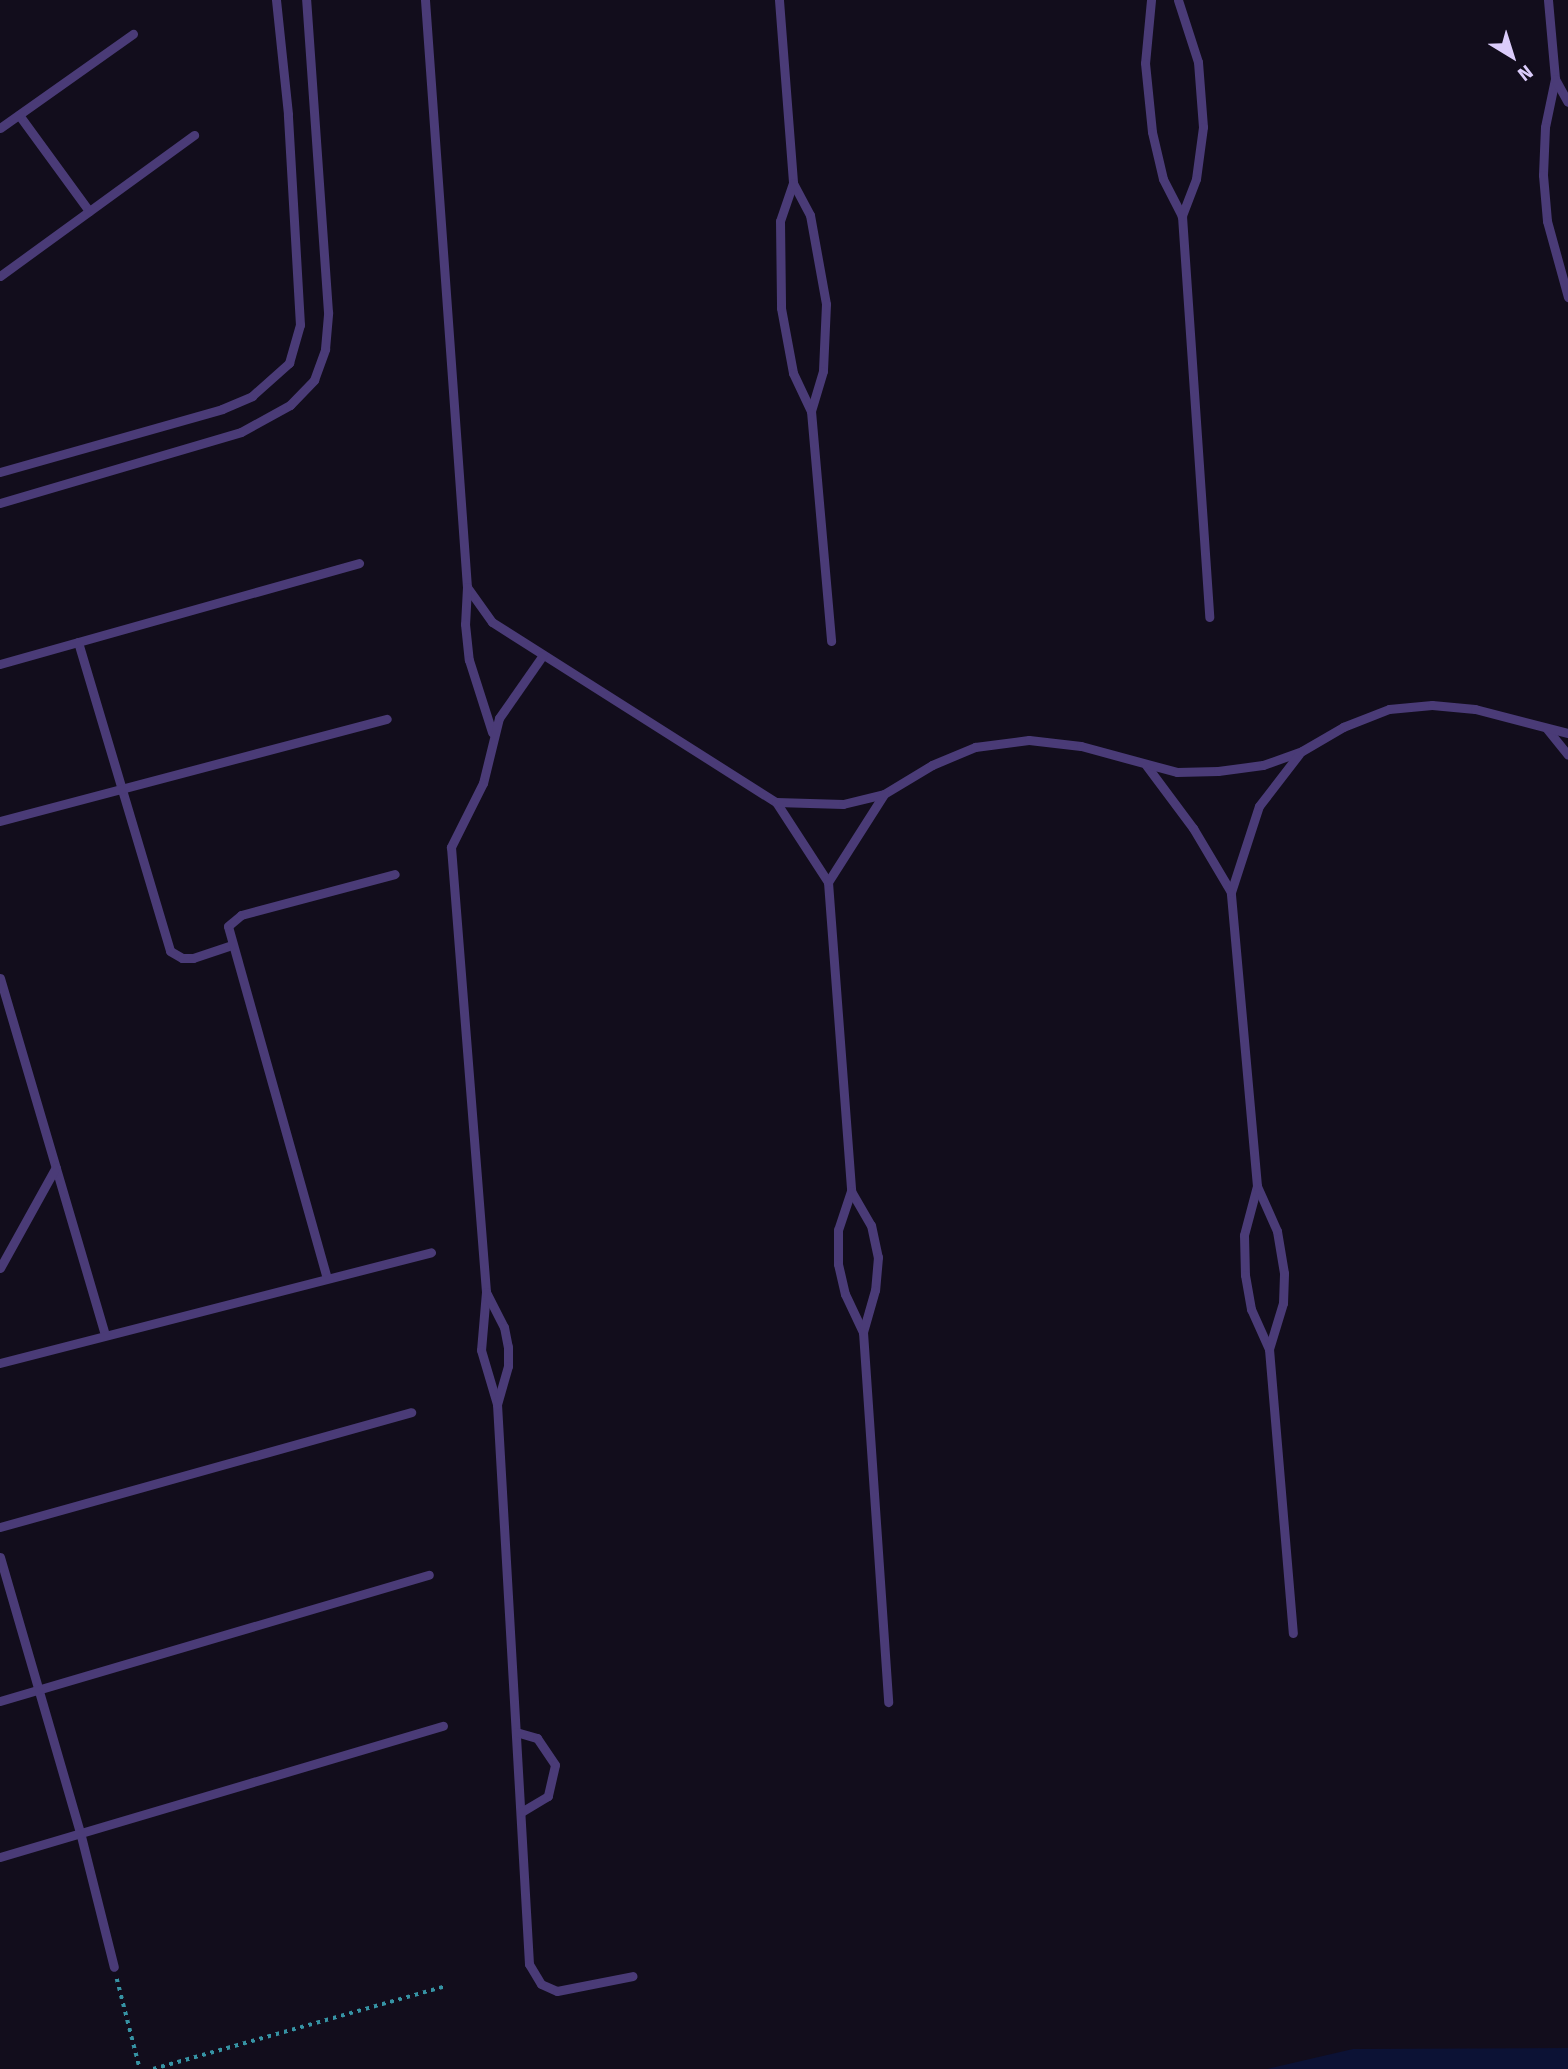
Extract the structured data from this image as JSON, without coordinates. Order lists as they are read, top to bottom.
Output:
{
  "north": "bottom right"
}
